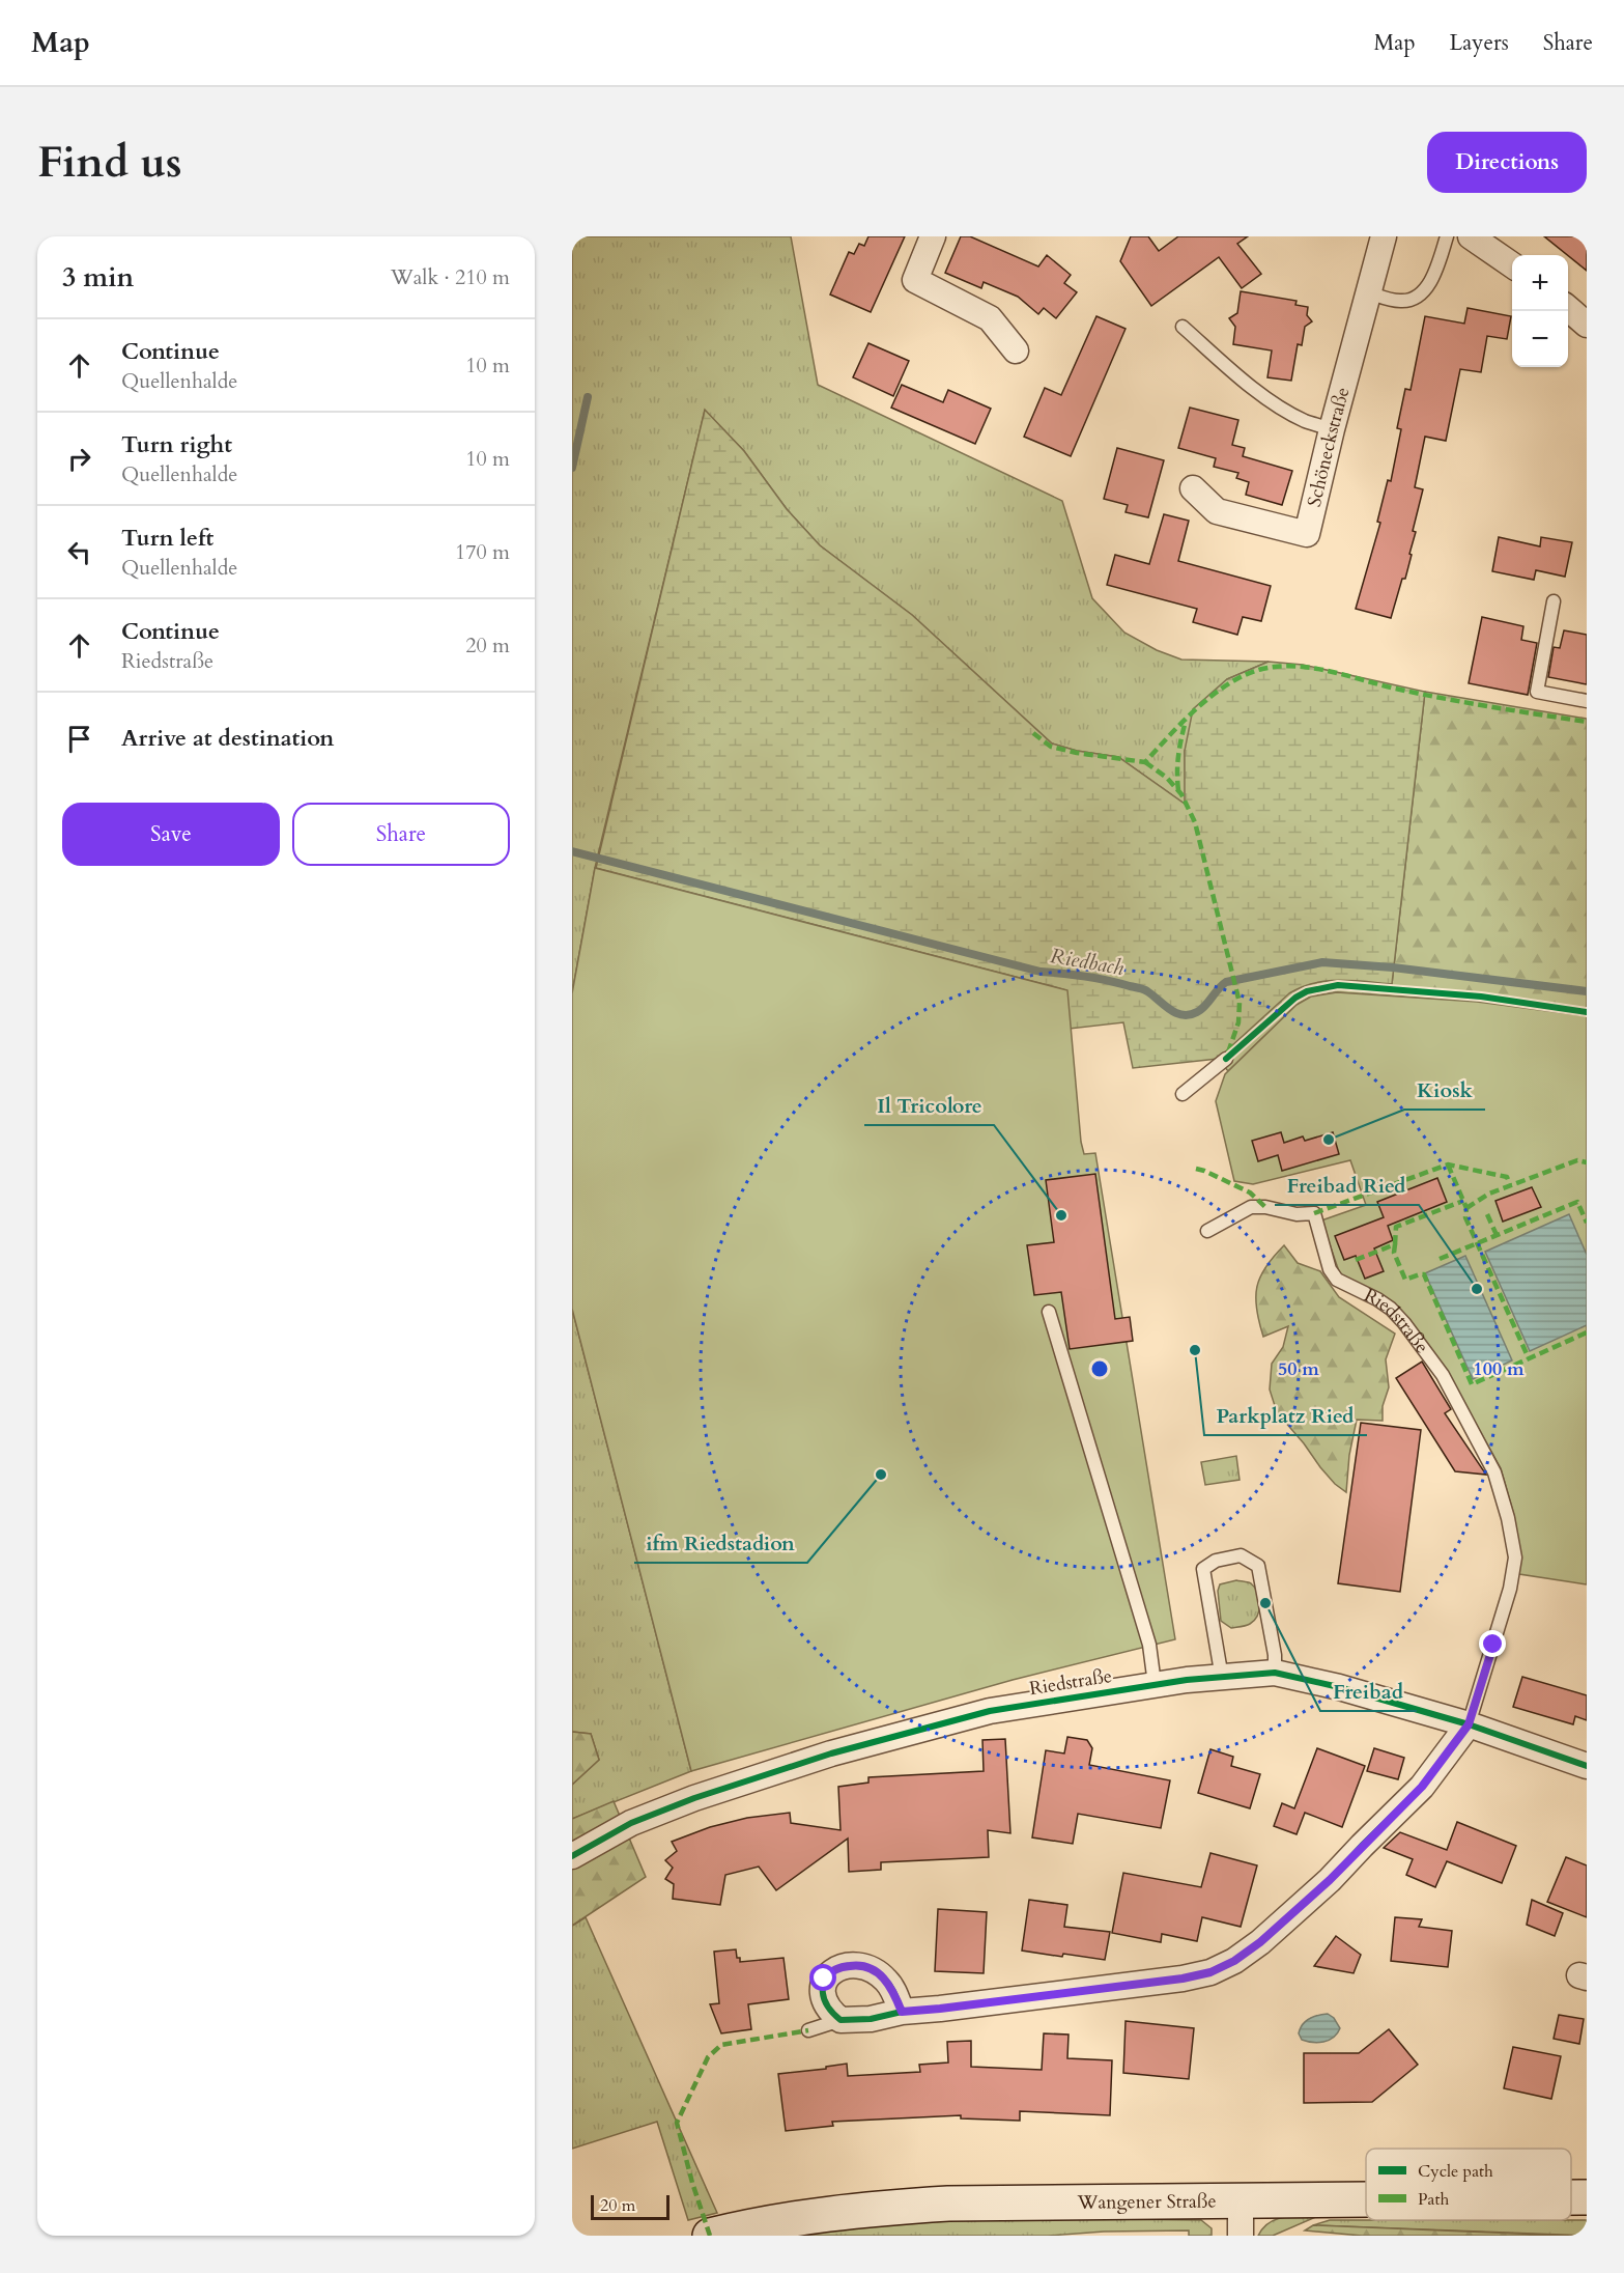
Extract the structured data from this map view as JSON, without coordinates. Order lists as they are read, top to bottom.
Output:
{
  "streets": {
    "main road": ["Wangener Straße"],
    "street": ["Schöneckstraße", "Riedstraße"]
  },
  "water": ["Riedbach"],
  "places": [
    "Kiosk",
    "Il Tricolore",
    "Freibad Ried",
    "Parkplatz Ried",
    "ifm Riedstadion",
    "Freibad"
  ],
  "legend": ["Cycle path", "Path"],
  "scale_bar": "20 m",
  "page": {
    "header": "Map",
    "nav": ["Map", "Layers", "Share"],
    "buttons": [
      "Directions",
      ["Save", "Share"]
    ],
    "title": "Find us",
    "heading": ["3 min", "Walk · 210 m"],
    "map_buttons": ["+", "−"],
    "list": [
      ["Continue", "Quellenhalde", "10 m"],
      ["Turn right", "Quellenhalde", "10 m"],
      ["Turn left", "Quellenhalde", "170 m"],
      ["Continue", "Riedstraße", "20 m"],
      "Arrive at destination"
    ],
    "scale": "20 m"
  },
  "rings": ["50 m", "100 m"]
}
